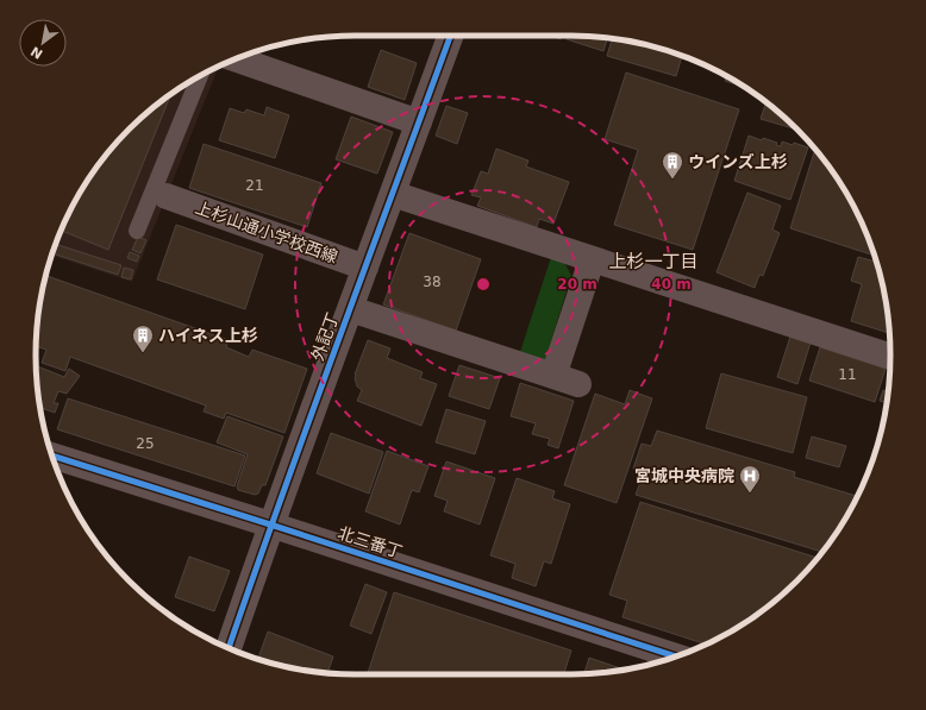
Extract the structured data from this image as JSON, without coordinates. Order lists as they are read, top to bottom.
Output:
{
  "streets": {
    "street": ["上杉山通小学校西線", "外記丁", "北三番丁"]
  },
  "crossings": [
    ["上杉山通小学校西線", "外記丁"],
    ["外記丁", "北三番丁"]
  ],
  "districts": ["上杉一丁目"],
  "places": {
    "building": ["ウインズ上杉", "ハイネス上杉"],
    "hospital": ["宮城中央病院"]
  },
  "house_numbers": [
    "21",
    "38",
    "11",
    "25"
  ],
  "north": "bottom left",
  "rings": ["20 m", "40 m"]
}
